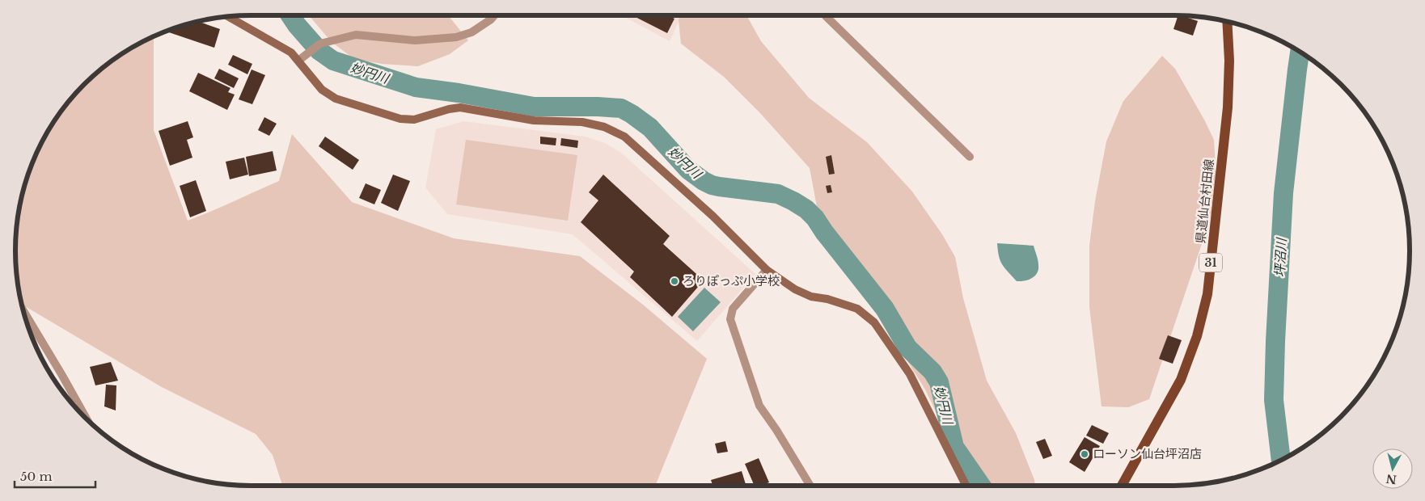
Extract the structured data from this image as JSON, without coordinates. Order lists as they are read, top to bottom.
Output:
{
  "streets": {
    "main road": ["県道仙台村田線", "31"]
  },
  "water": ["妙円川", "坪沼川"],
  "places": ["ろりぽっぷ小学校", "ローソン仙台坪沼店"],
  "scale_bar": "50 m",
  "north": "bottom"
}
